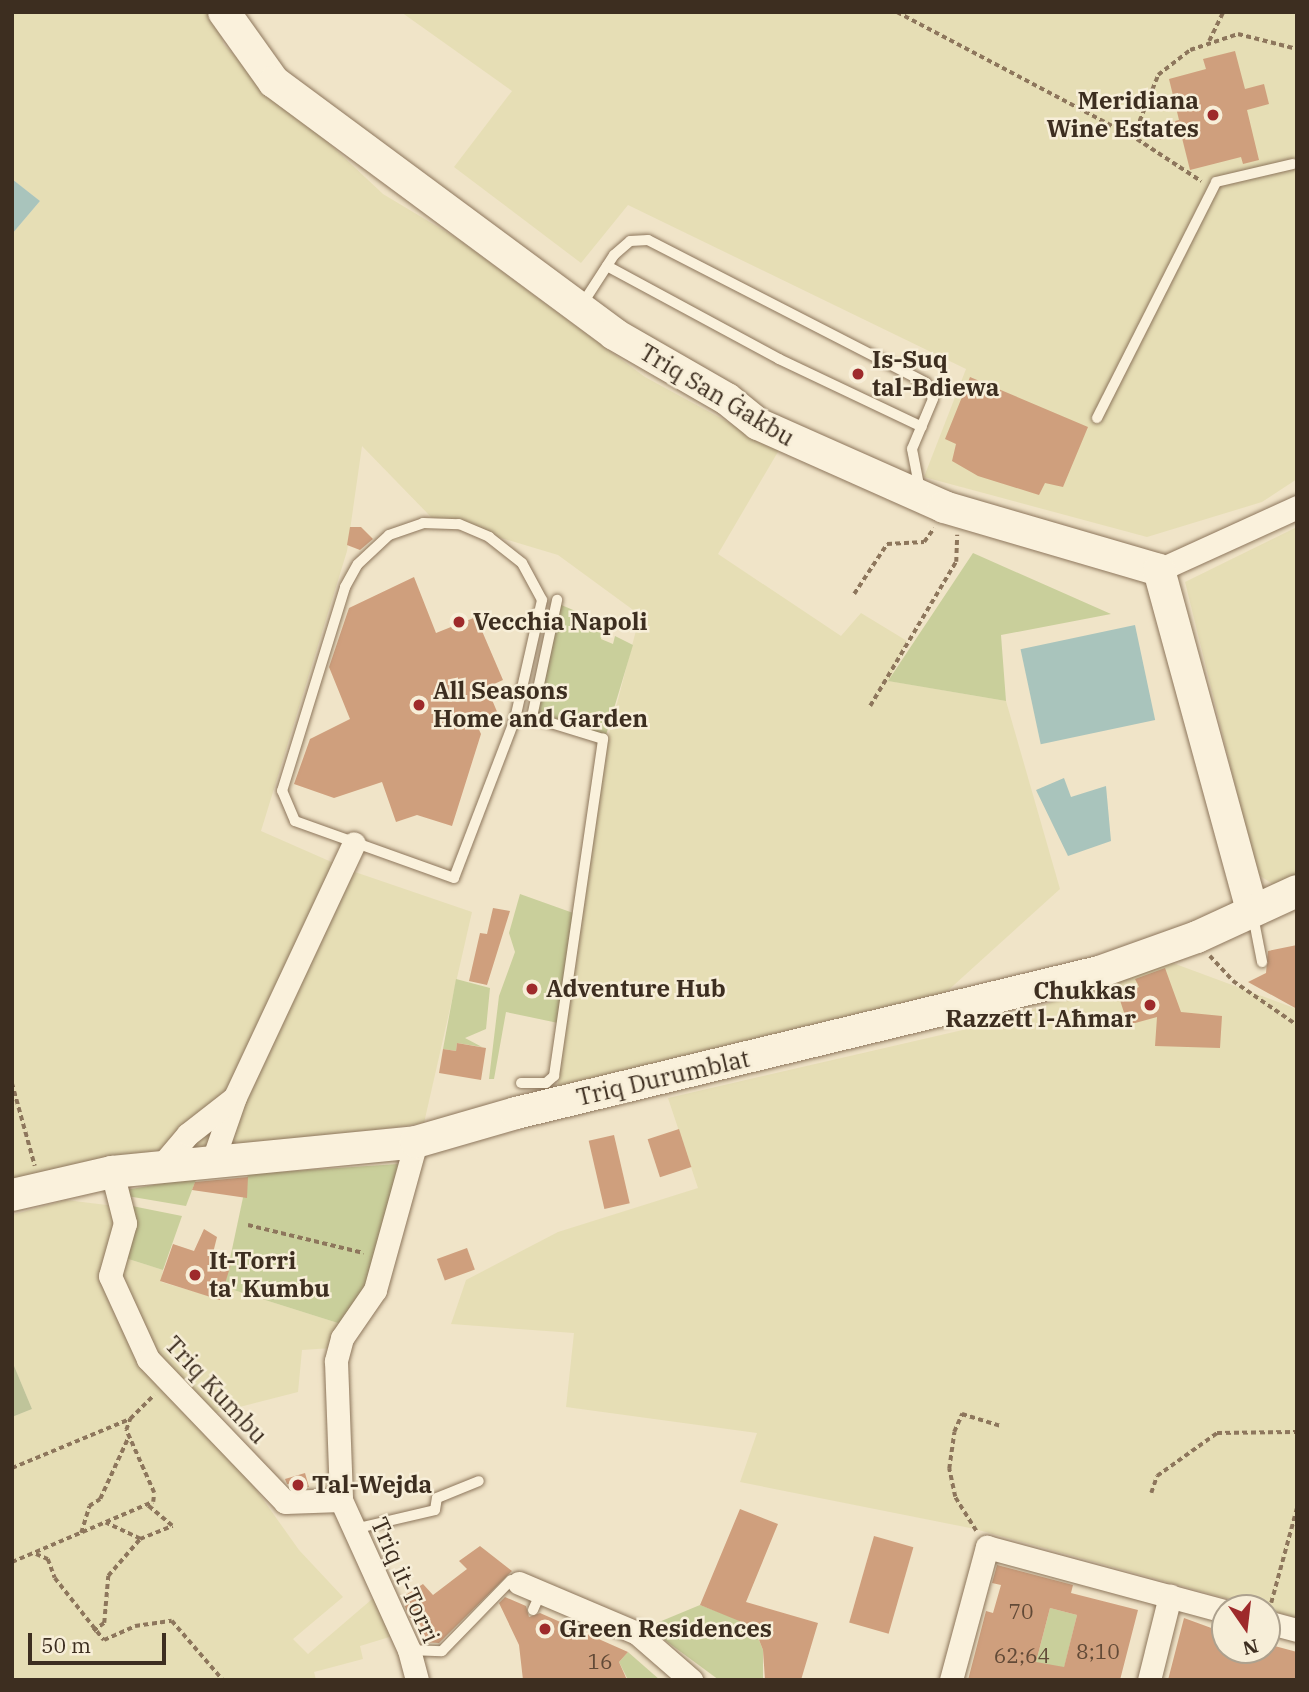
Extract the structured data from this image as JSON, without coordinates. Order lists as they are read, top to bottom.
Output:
{
  "streets": {
    "main road": ["Triq San Ġakbu", "Triq Durumblat"],
    "street": ["Triq Kumbu", "Triq it-Torri"]
  },
  "crossings": [
    ["Triq Durumblat", "Triq Kumbu"],
    ["Triq Durumblat", "Triq it-Torri"],
    ["Triq Kumbu", "Triq it-Torri"]
  ],
  "places": [
    "Meridiana Wine Estates",
    "Is-Suq tal-Bdiewa",
    "Vecchia Napoli",
    "All Seasons Home and Garden",
    "Adventure Hub",
    "Chukkas Razzett l-Aħmar",
    "It-Torri ta' Kumbu",
    "Tal-Wejda",
    "Green Residences"
  ],
  "house_numbers": [
    "70",
    "8;10",
    "62;64",
    "16"
  ],
  "scale_bar": "50 m",
  "north": "bottom"
}
